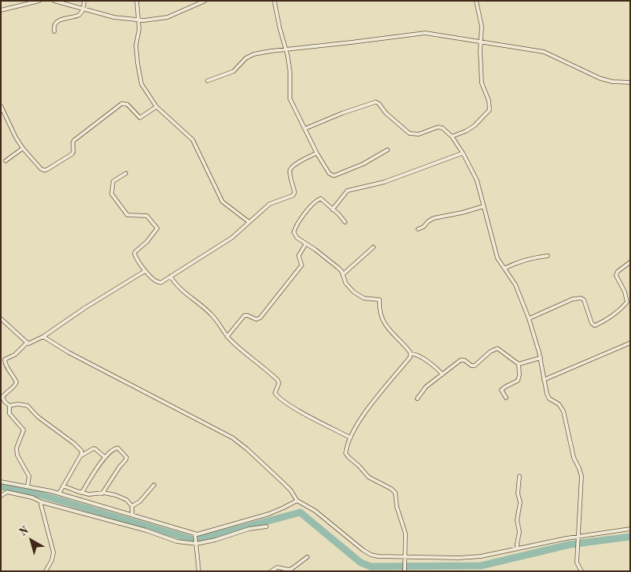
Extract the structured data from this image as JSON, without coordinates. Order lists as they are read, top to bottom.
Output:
{
  "north": "top left"
}
